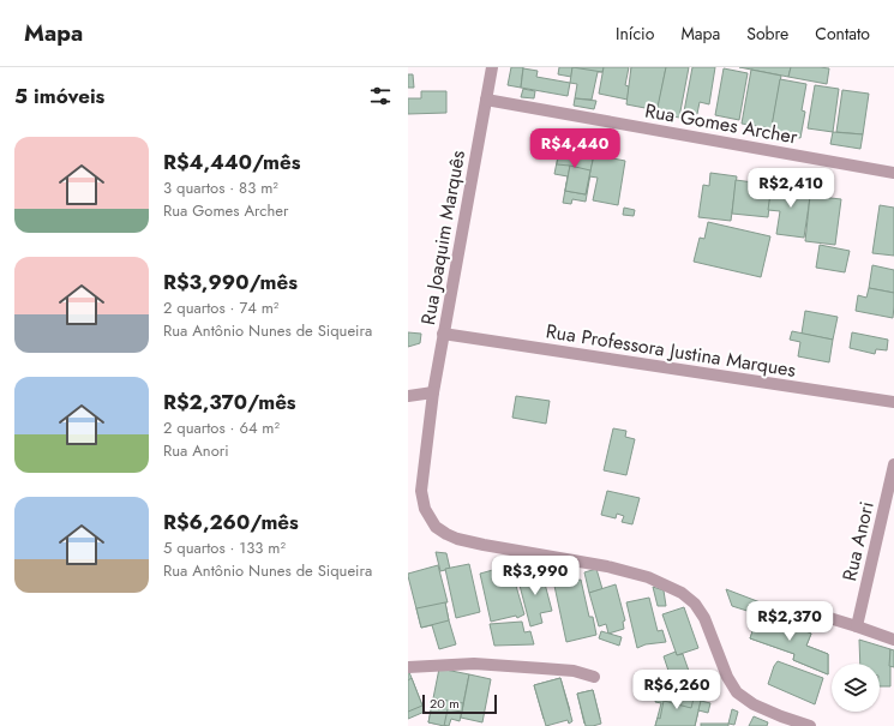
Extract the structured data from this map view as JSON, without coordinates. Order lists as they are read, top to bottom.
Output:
{
  "streets": {
    "street": [
      "Rua Gomes Archer",
      "Rua Joaquim Marquês",
      "Rua Professora Justina Marques",
      "Rua Anori"
    ]
  },
  "crossings": [
    ["Rua Gomes Archer", "Rua Joaquim Marquês"],
    ["Rua Joaquim Marquês", "Rua Professora Justina Marques"]
  ],
  "scale_bar": "20 m",
  "page": {
    "header": "Mapa",
    "nav": [
      "Início",
      "Mapa",
      "Sobre",
      "Contato"
    ],
    "heading": "5 imóveis",
    "list": [
      {
        "name": "R$4,440/mês",
        "note": "3 quartos · 83 m² · Rua Gomes Archer"
      },
      {
        "name": "R$3,990/mês",
        "note": "2 quartos · 74 m² · Rua Antônio Nunes de Siqueira"
      },
      {
        "name": "R$2,370/mês",
        "note": "2 quartos · 64 m² · Rua Anori"
      },
      {
        "name": "R$6,260/mês",
        "note": "5 quartos · 133 m² · Rua Antônio Nunes de Siqueira"
      }
    ],
    "price": [
      "R$4,440",
      "R$2,410",
      "R$3,990",
      "R$2,370",
      "R$6,260"
    ],
    "scale": "20 m"
  }
}
